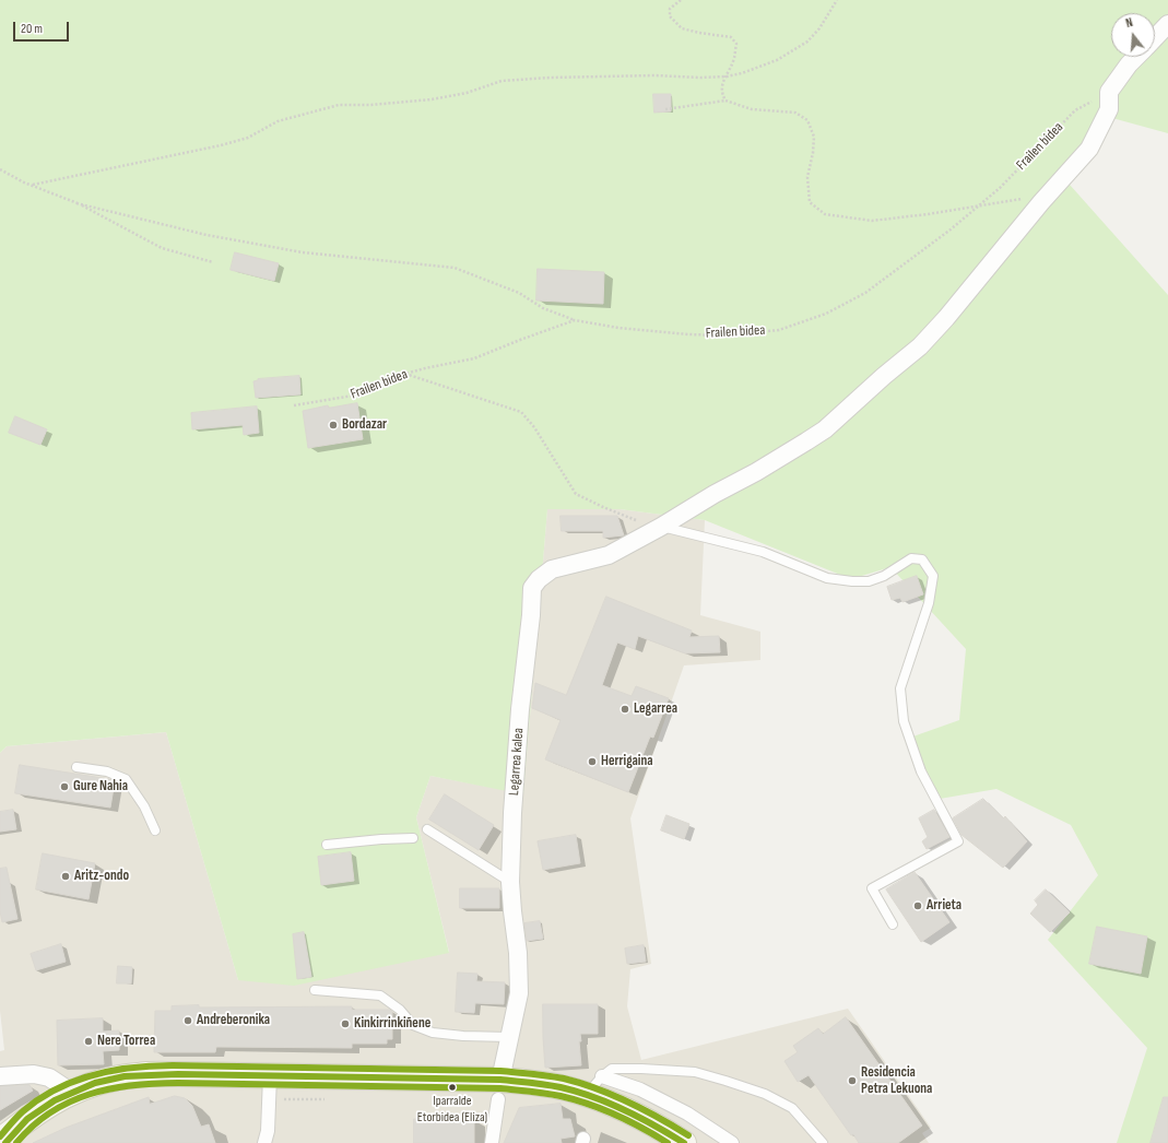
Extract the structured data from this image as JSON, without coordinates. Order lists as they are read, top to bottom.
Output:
{
  "streets": {
    "street": ["Legarrea kalea"],
    "path": ["Frailen bidea"]
  },
  "places": [
    "Bordazar",
    "Legarrea",
    "Herrigaina",
    "Gure Nahia",
    "Aritz-ondo",
    "Arrieta",
    "Andreberonika",
    "Kinkirrinkiñene",
    "Nere Torrea",
    "Residencia Petra Lekuona",
    "Iparralde Etorbidea (Eliza)"
  ],
  "scale_bar": "20 m",
  "north": "top"
}
